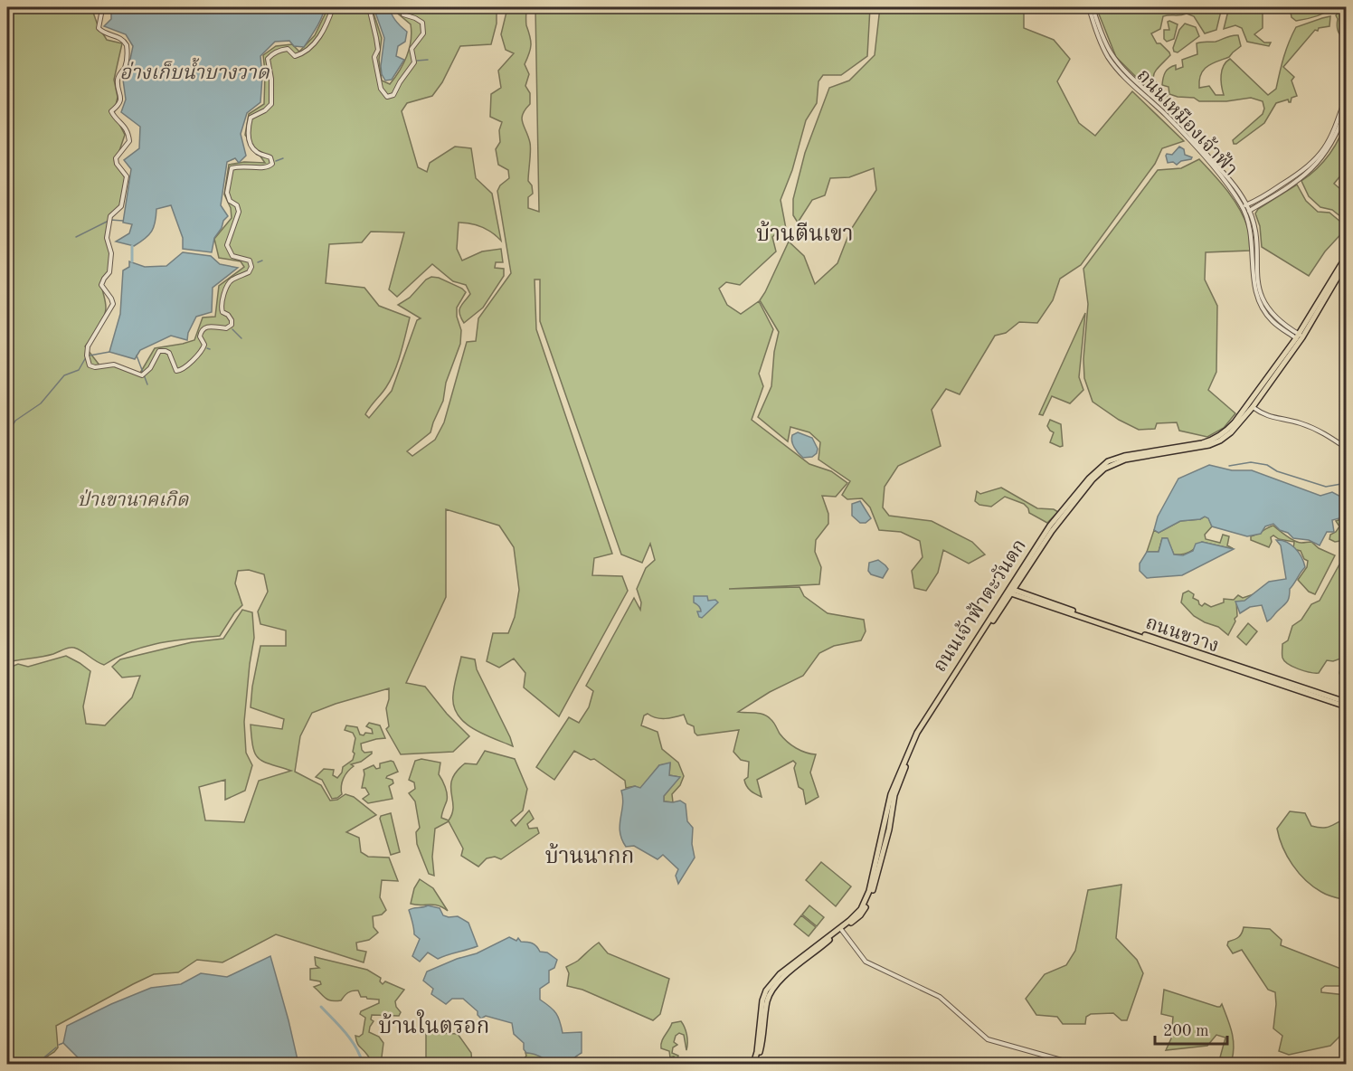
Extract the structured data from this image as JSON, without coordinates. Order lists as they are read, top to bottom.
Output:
{
  "streets": {
    "main road": ["ถนนเจ้าฟ้าตะวันตก", "ถนนขวาง"],
    "street": ["ถนนเหมืองเจ้าฟ้า"]
  },
  "crossings": [
    ["ถนนเหมืองเจ้าฟ้า", "ถนนเจ้าฟ้าตะวันตก"],
    ["ถนนเจ้าฟ้าตะวันตก", "ถนนขวาง"]
  ],
  "districts": ["บ้านตีนเขา", "บ้านนากก", "บ้านในตรอก"],
  "water": ["อ่างเก็บน้ำบางวาด"],
  "parks": ["ป่าเขานาคเกิด"],
  "scale_bar": "200 m"
}
